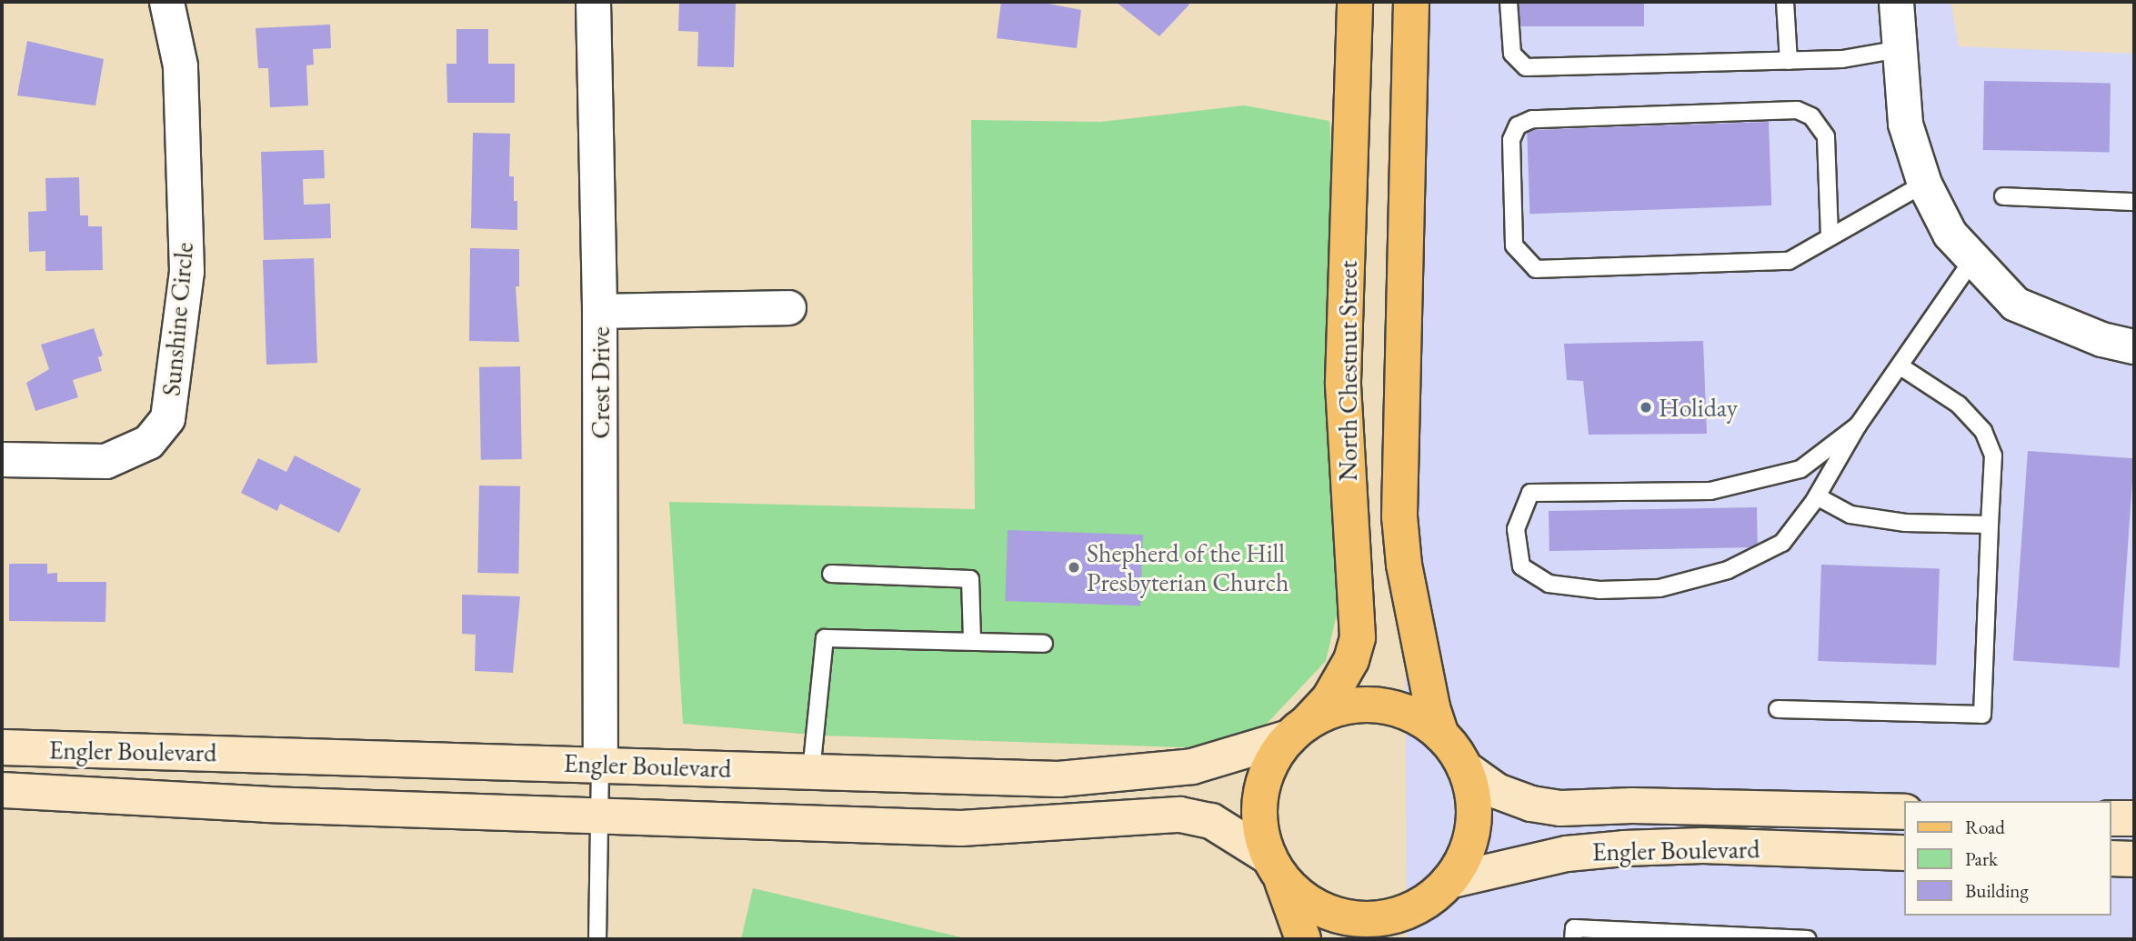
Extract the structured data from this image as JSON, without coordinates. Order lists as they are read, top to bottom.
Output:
{
  "streets": {
    "main road": ["North Chestnut Street", "Engler Boulevard"],
    "street": ["Sunshine Circle", "Crest Drive"]
  },
  "crossings": [
    ["North Chestnut Street", "Engler Boulevard"],
    ["Crest Drive", "Engler Boulevard"]
  ],
  "places": ["Holiday", "Shepherd of the Hill Presbyterian Church"],
  "legend": ["Road", "Park", "Building"]
}
